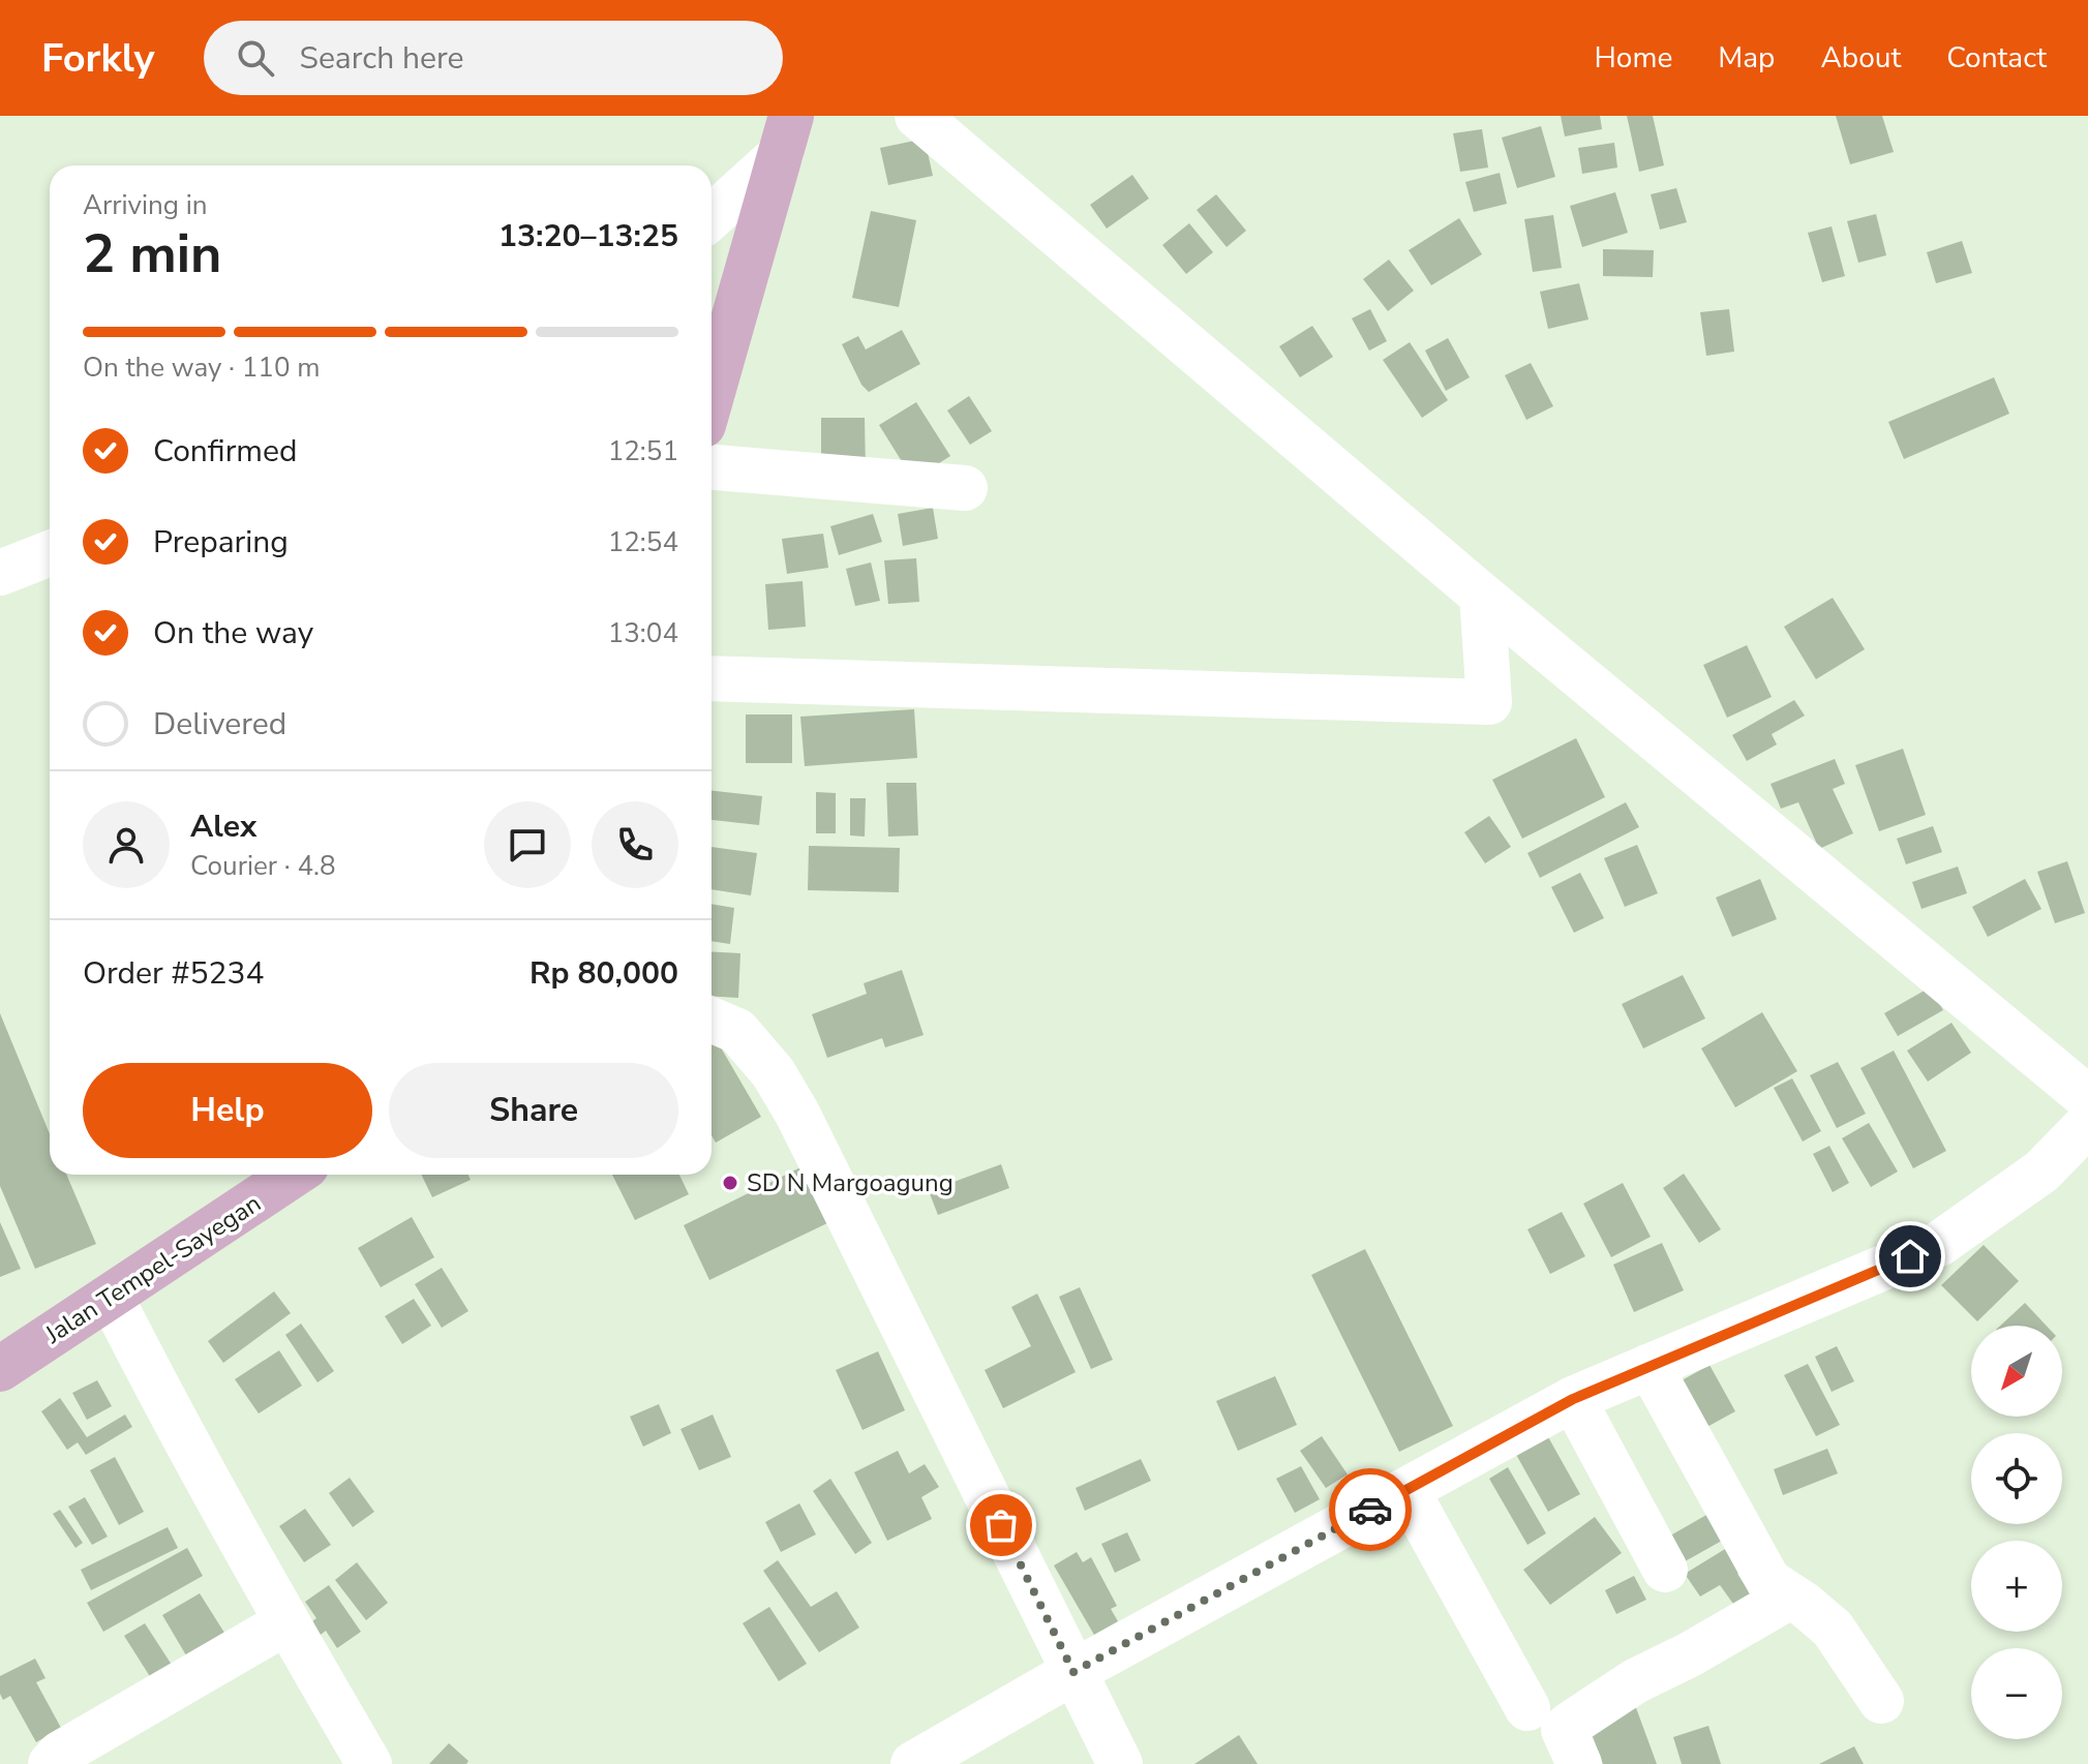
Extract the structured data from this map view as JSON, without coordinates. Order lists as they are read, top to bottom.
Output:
{
  "streets": {
    "main road": ["Jalan Tempel-Sayegan"]
  },
  "places": ["SD N Margoagung"],
  "north": "bottom left",
  "page": {
    "header": "Forkly",
    "search": "Search here",
    "nav": [
      "Home",
      "Map",
      "About",
      "Contact"
    ],
    "heading": ["2 min", "Arriving in", "13:20–13:25"],
    "panel": [
      "Alex",
      "Courier · 4.8",
      "Order #5234",
      "Rp 80,000"
    ],
    "bar": "On the way · 110 m",
    "list": [
      ["Confirmed", "12:51"],
      ["Preparing", "12:54"],
      ["On the way", "13:04"],
      "Delivered"
    ],
    "buttons": ["Help", "Share"],
    "map_buttons": ["+", "−"]
  }
}
